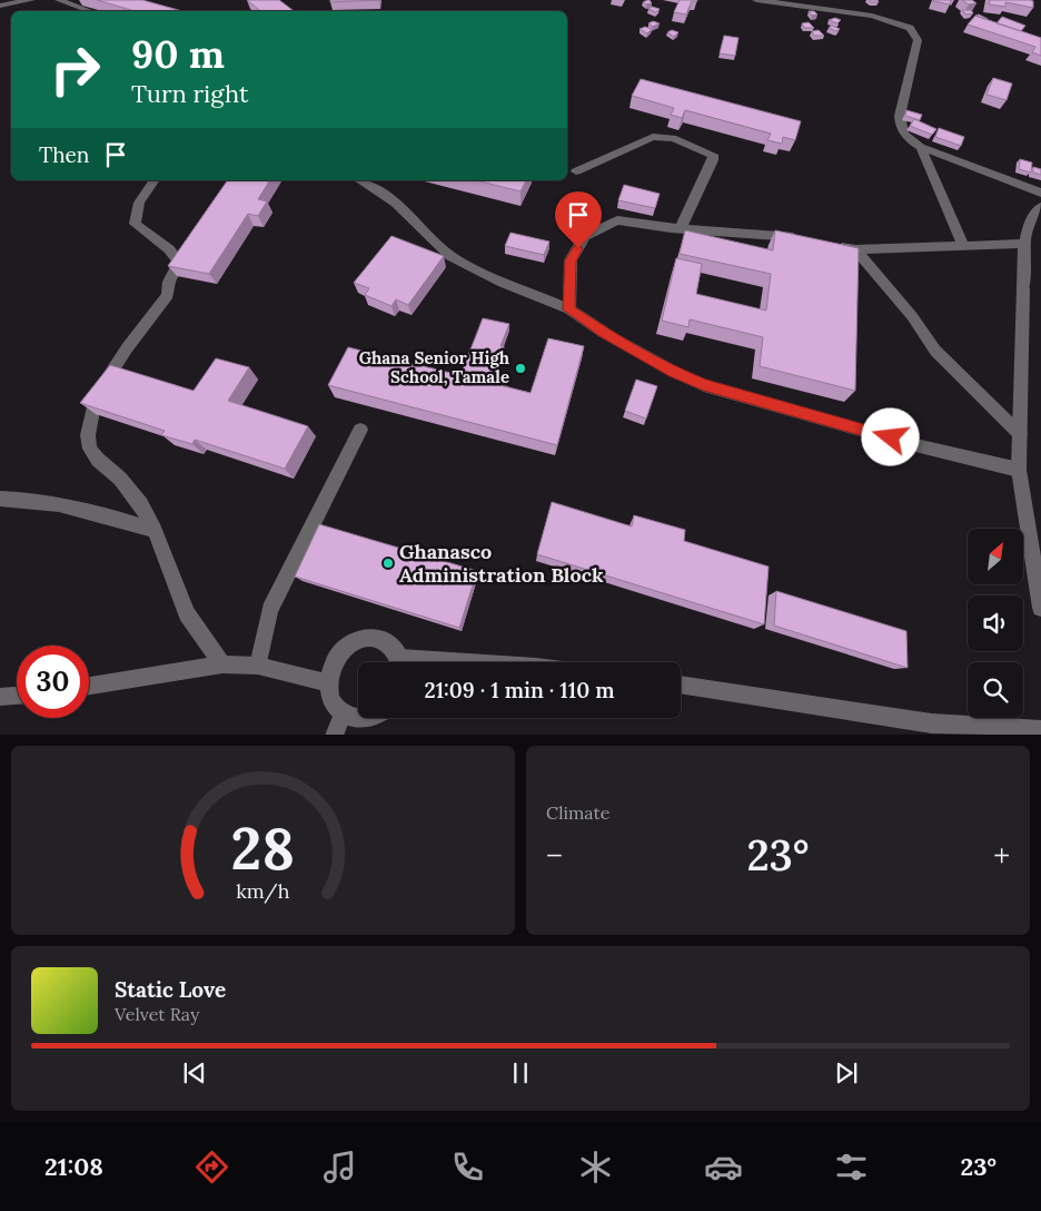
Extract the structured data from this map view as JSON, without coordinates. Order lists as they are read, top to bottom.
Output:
{
  "places": ["Ghana Senior High School, Tamale", "Ghanasco Administration Block"],
  "north": "top right",
  "page": {
    "turn": ["90 m", "Turn right"],
    "then": "Then",
    "limit": "30",
    "trip": "21:09 · 1 min · 110 m",
    "tile": "Climate",
    "heat": ["−", "23°", "+"],
    "song": ["Static Love", "Velvet Ray"],
    "tabs": ["21:08", "23°"],
    "gauge": ["28", "km/h"]
  }
}
